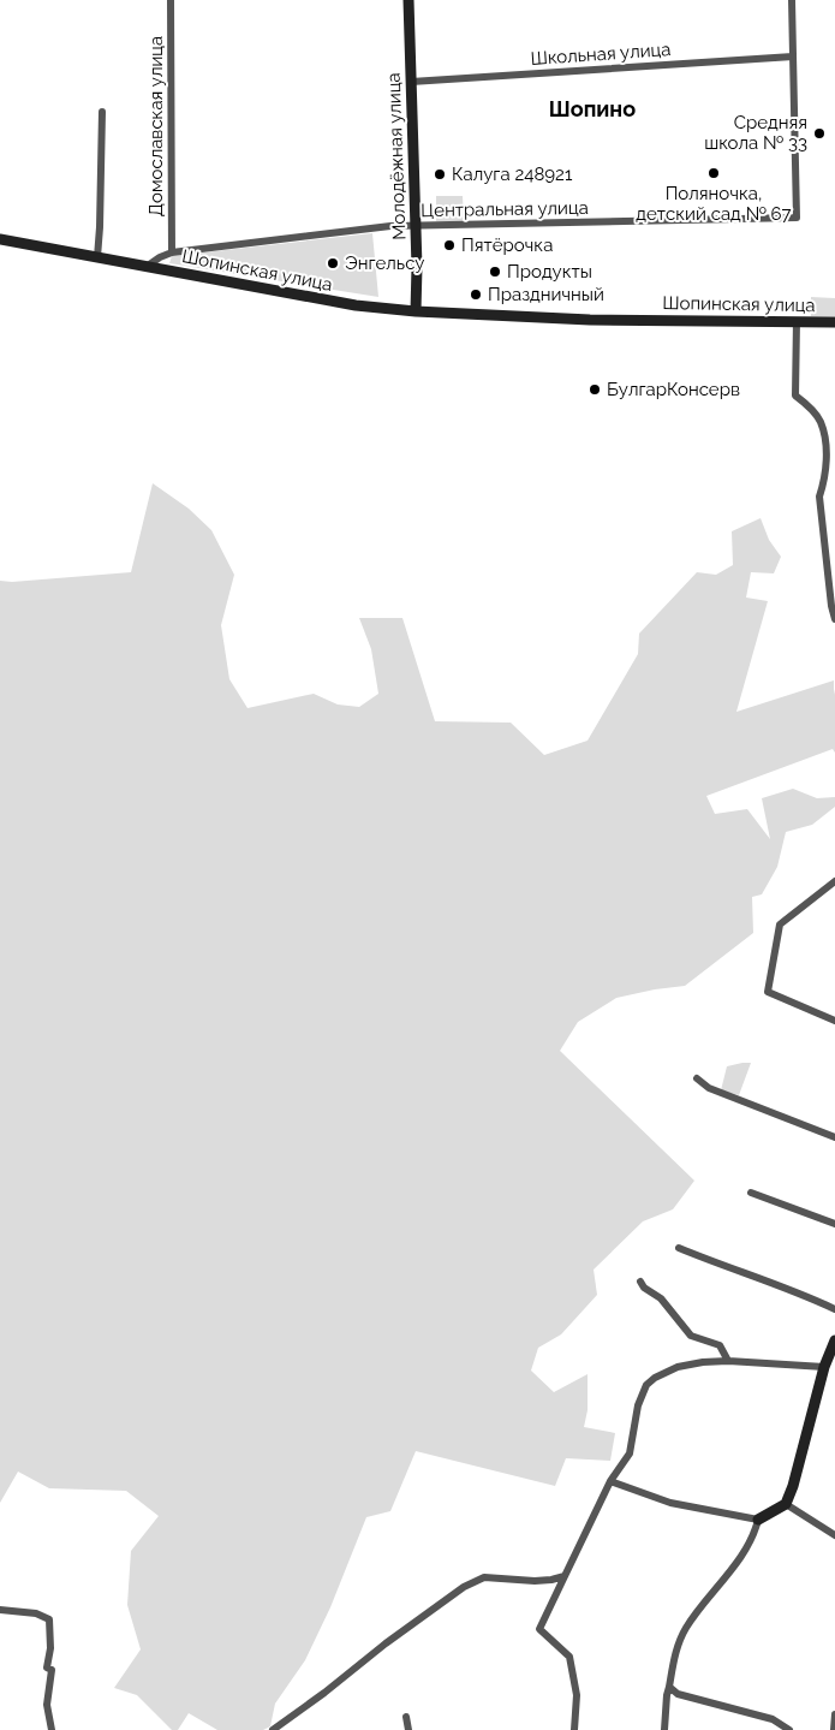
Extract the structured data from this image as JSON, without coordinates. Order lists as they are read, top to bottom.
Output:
{
  "streets": {
    "street": [
      "Школьная улица",
      "Домославская улица",
      "Молодёжная улица",
      "Центральная улица",
      "Шопинская улица"
    ]
  },
  "crossings": [
    ["Школьная улица", "Молодёжная улица"],
    ["Школьная улица", "Центральная улица"],
    ["Домославская улица", "Центральная улица"],
    ["Молодёжная улица", "Центральная улица"],
    ["Молодёжная улица", "Шопинская улица"],
    ["Центральная улица", "Шопинская улица"]
  ],
  "districts": ["Шопино"],
  "places": [
    "Средняя школа № 33",
    "Поляночка, детский сад № 67",
    "Калуга 248921",
    "Пятёрочка",
    "Энгельсу",
    "Продукты",
    "Праздничный",
    "БулгарКонсерв"
  ]
}
